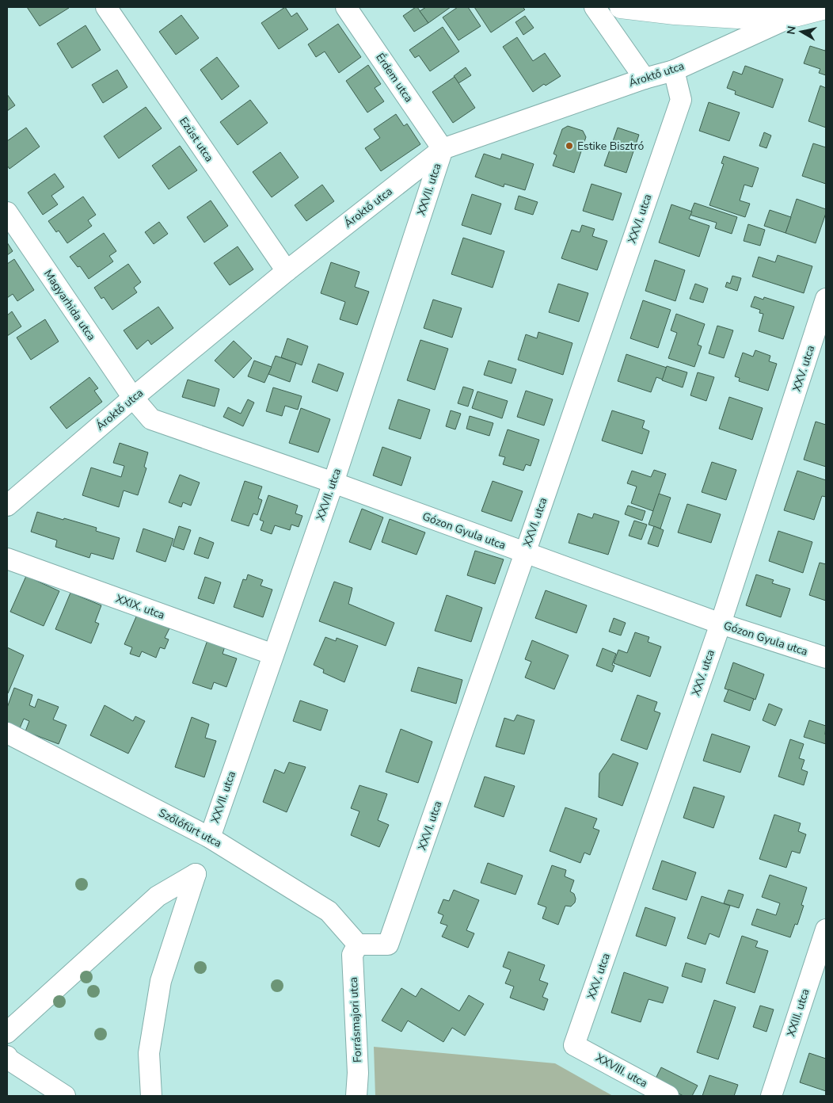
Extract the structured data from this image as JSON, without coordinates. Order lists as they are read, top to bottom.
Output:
{
  "streets": {
    "street": [
      "Ároktő utca",
      "Érdem utca",
      "Ezüst utca",
      "XXVII. utca",
      "XXVI. utca",
      "Magyarhida utca",
      "XXV. utca",
      "Gózon Gyula utca",
      "XXIX. utca",
      "Szőlőfürt utca",
      "XXIII. utca",
      "Forrásmajori utca",
      "XXVIII. utca"
    ]
  },
  "crossings": [
    ["Ároktő utca", "Érdem utca"],
    ["Ároktő utca", "Ezüst utca"],
    ["Ároktő utca", "XXVII. utca"],
    ["Ároktő utca", "XXVI. utca"],
    ["Ároktő utca", "Magyarhida utca"],
    ["Ároktő utca", "Gózon Gyula utca"],
    ["Érdem utca", "XXVII. utca"],
    ["XXVII. utca", "Gózon Gyula utca"],
    ["XXVII. utca", "XXIX. utca"],
    ["XXVII. utca", "Szőlőfürt utca"],
    ["XXVI. utca", "Gózon Gyula utca"],
    ["XXVI. utca", "Szőlőfürt utca"],
    ["XXVI. utca", "Forrásmajori utca"],
    ["Magyarhida utca", "Gózon Gyula utca"],
    ["XXV. utca", "Gózon Gyula utca"],
    ["XXV. utca", "XXVIII. utca"],
    ["Szőlőfürt utca", "Forrásmajori utca"]
  ],
  "places": ["Estike Bisztró"],
  "north": "left"
}
